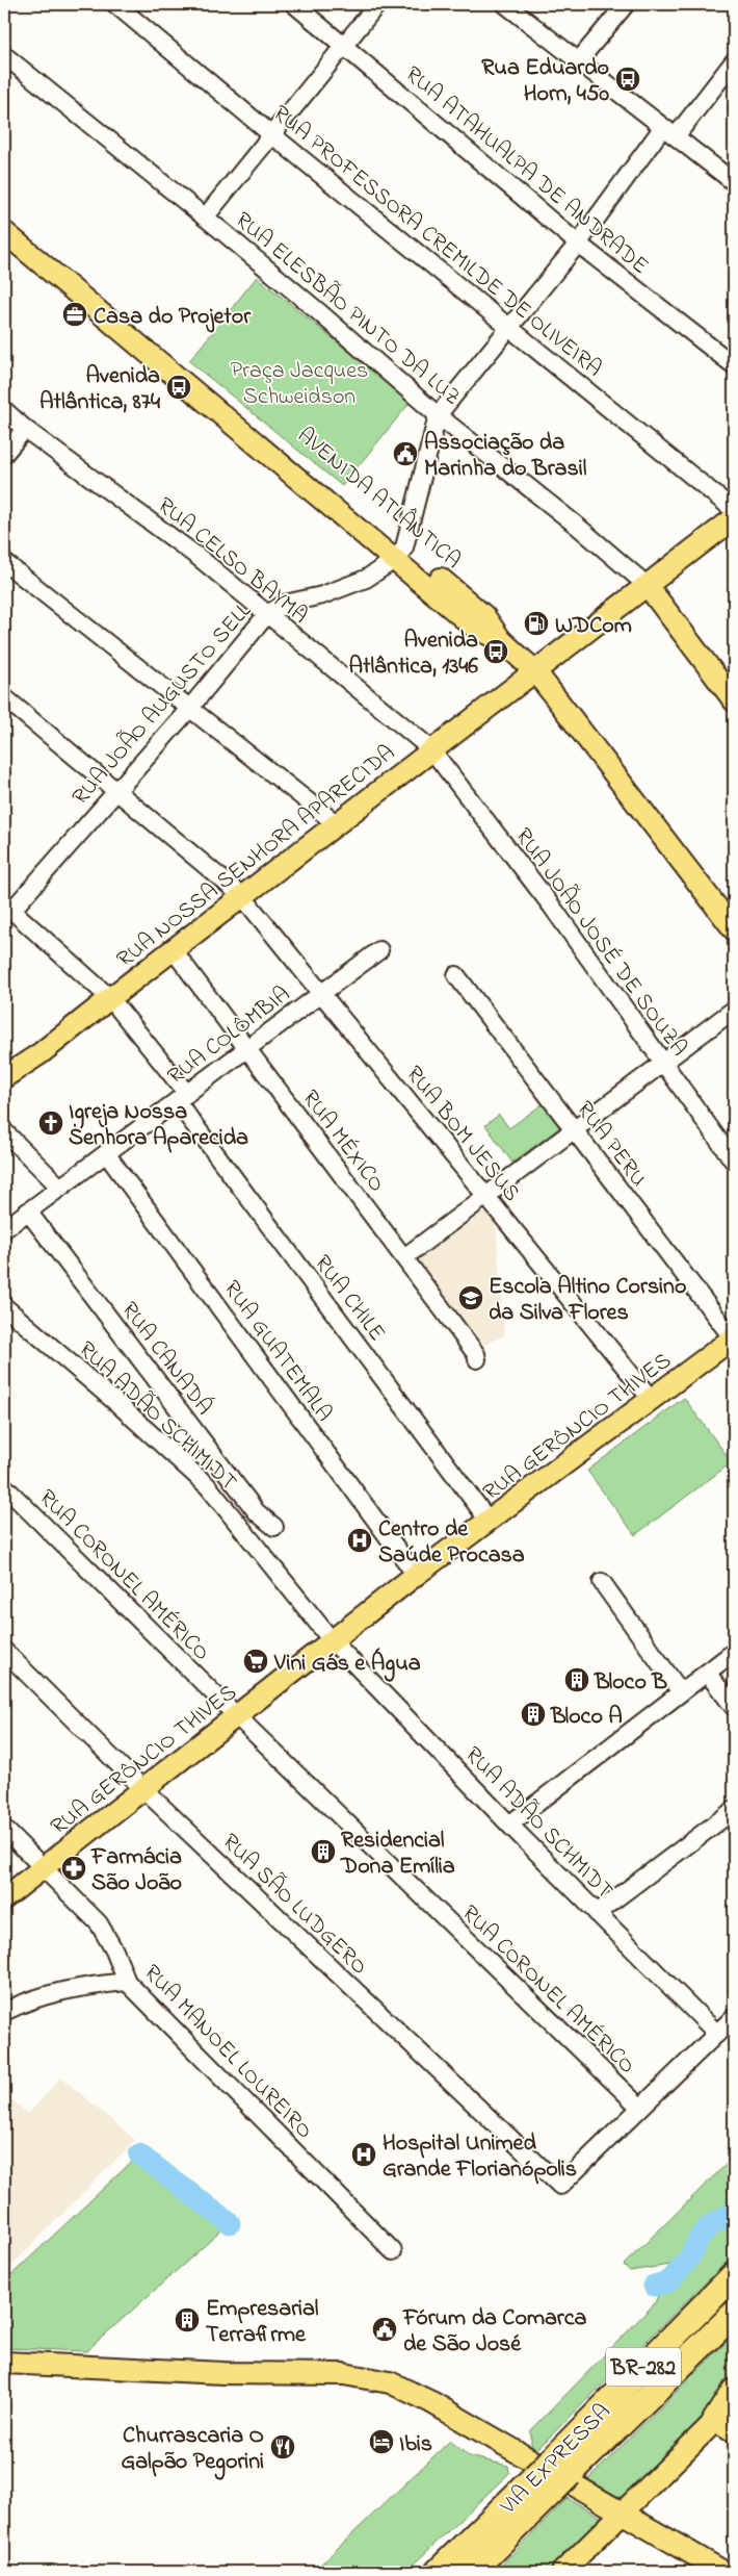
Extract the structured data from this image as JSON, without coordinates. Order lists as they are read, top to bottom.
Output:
{
  "streets": {
    "highway": ["BR-282", "VIA EXPRESSA"],
    "main road": [
      "RUA ELESBÃO PINTO DA LUZ",
      "AVENIDA ATLÂNTICA",
      "RUA NOSSA SENHORA APARECIDA",
      "RUA GERÔNCIO THIVES"
    ],
    "street": [
      "RUA ATAHUALPA DE ANDRADE",
      "RUA PROFESSORA CREMILDE DE OLIVEIRA",
      "RUA CELSO BAYMA",
      "RUA JOÃO AUGUSTO SELL",
      "RUA JOÃO JOSÉ DE SOUZA",
      "RUA COLÔMBIA",
      "RUA BOM JESUS",
      "RUA MÉXICO",
      "RUA PERU",
      "RUA CHILE",
      "RUA GUATEMALA",
      "RUA CANADÁ",
      "RUA ADÃO SCHIMIDT",
      "RUA CORONEL AMÉRICO",
      "RUA ADÃO SCHMIDT",
      "RUA SÃO LUDGERO",
      "RUA MANOEL LOUREIRO"
    ]
  },
  "crossings": [
    ["RUA ELESBÃO PINTO DA LUZ", "RUA NOSSA SENHORA APARECIDA"],
    ["AVENIDA ATLÂNTICA", "RUA JOÃO AUGUSTO SELL"],
    ["AVENIDA ATLÂNTICA", "RUA NOSSA SENHORA APARECIDA"],
    ["RUA CELSO BAYMA", "RUA JOÃO AUGUSTO SELL"],
    ["RUA CELSO BAYMA", "RUA NOSSA SENHORA APARECIDA"],
    ["RUA CELSO BAYMA", "RUA JOÃO JOSÉ DE SOUZA"],
    ["RUA JOÃO AUGUSTO SELL", "RUA BOM JESUS"],
    ["RUA JOÃO AUGUSTO SELL", "RUA CHILE"],
    ["RUA NOSSA SENHORA APARECIDA", "RUA JOÃO JOSÉ DE SOUZA"],
    ["RUA NOSSA SENHORA APARECIDA", "RUA BOM JESUS"],
    ["RUA NOSSA SENHORA APARECIDA", "RUA MÉXICO"],
    ["RUA NOSSA SENHORA APARECIDA", "RUA CHILE"],
    ["RUA COLÔMBIA", "RUA BOM JESUS"],
    ["RUA COLÔMBIA", "RUA MÉXICO"],
    ["RUA COLÔMBIA", "RUA CHILE"],
    ["RUA COLÔMBIA", "RUA GUATEMALA"],
    ["RUA COLÔMBIA", "RUA CANADÁ"],
    ["RUA BOM JESUS", "RUA GERÔNCIO THIVES"],
    ["RUA PERU", "RUA GERÔNCIO THIVES"],
    ["RUA CHILE", "RUA GERÔNCIO THIVES"],
    ["RUA GUATEMALA", "RUA GERÔNCIO THIVES"],
    ["RUA ADÃO SCHIMIDT", "RUA GERÔNCIO THIVES"],
    ["RUA ADÃO SCHIMIDT", "RUA ADÃO SCHMIDT"],
    ["RUA GERÔNCIO THIVES", "RUA CORONEL AMÉRICO"],
    ["RUA GERÔNCIO THIVES", "RUA ADÃO SCHMIDT"],
    ["RUA GERÔNCIO THIVES", "RUA SÃO LUDGERO"],
    ["RUA GERÔNCIO THIVES", "RUA MANOEL LOUREIRO"],
    ["RUA CORONEL AMÉRICO", "RUA SÃO LUDGERO"]
  ],
  "parks": ["Praça Jacques Schweidson"],
  "places": {
    "bus stop": ["Rua Eduardo Horn, 450", "Avenida Atlântica, 874", "Avenida Atlântica, 1346"],
    "office": ["Casa do Projetor"],
    "public building": ["Associação da Marinha do Brasil", "Fórum da Comarca de São José"],
    "fuel station": ["WDCom"],
    "church": ["Igreja Nossa Senhora Aparecida"],
    "school or university": ["Escola Altino Corsino da Silva Flores"],
    "hospital": ["Centro de Saúde Procasa", "Hospital Unimed Grande Florianópolis"],
    "supermarket": ["Vini Gás e Água"],
    "building": [
      "Bloco B",
      "Bloco A",
      "Residencial Dona Emília",
      "Empresarial Terrafirme"
    ],
    "pharmacy": ["Farmácia São João"],
    "hotel": ["Ibis"],
    "restaurant": ["Churrascaria O Galpão Pegorini"]
  }
}
